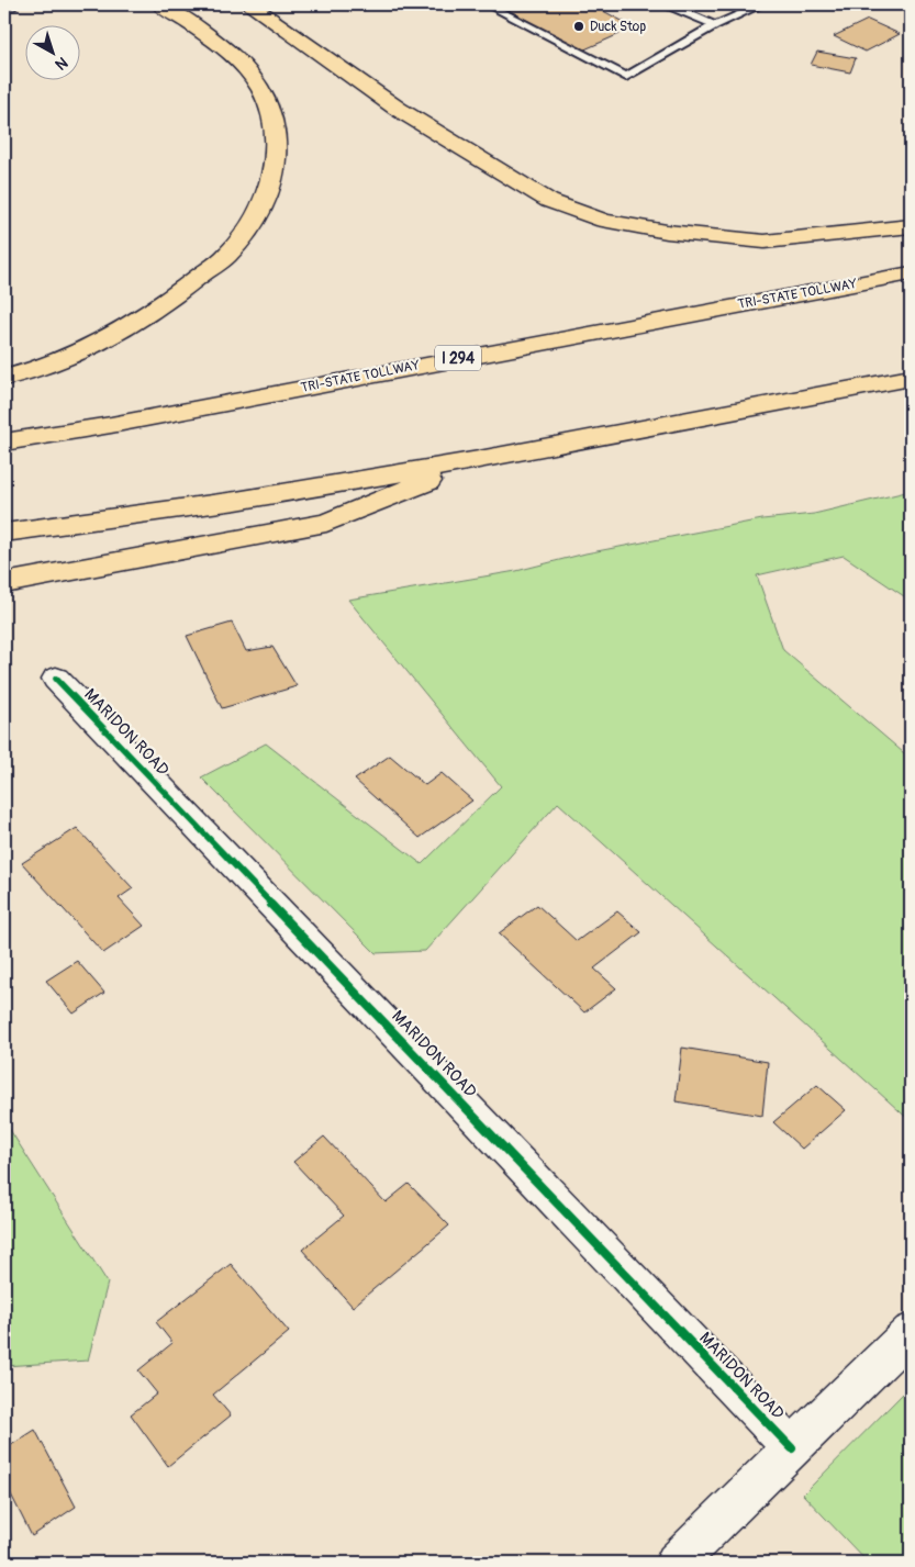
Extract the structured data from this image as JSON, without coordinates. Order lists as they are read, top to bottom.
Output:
{
  "streets": {
    "highway": ["TRI-STATE TOLLWAY", "I 294"],
    "street": ["MARIDON ROAD"]
  },
  "places": ["Duck Stop"],
  "north": "bottom right"
}
